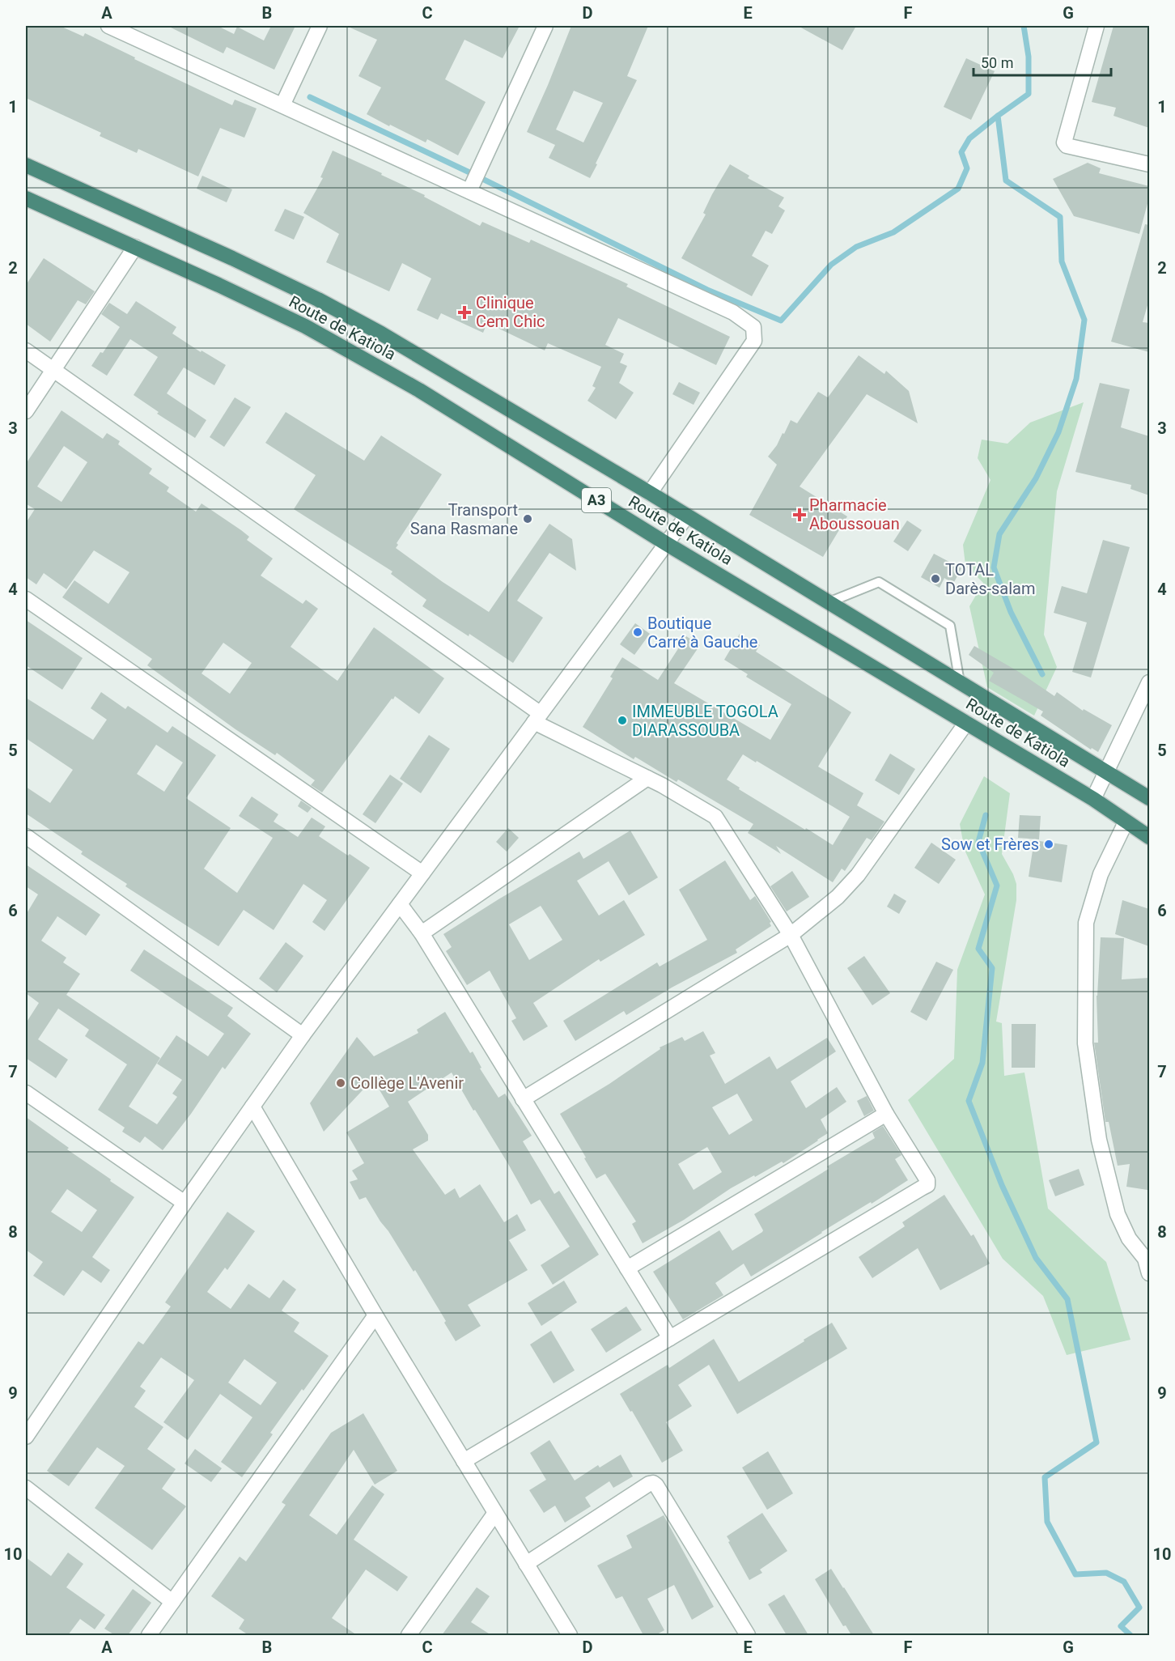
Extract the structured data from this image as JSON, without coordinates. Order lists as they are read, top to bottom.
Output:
{
  "streets": {
    "highway": ["Route de Katiola", "A3"]
  },
  "places": {
    "health": ["Clinique Cem Chic", "Pharmacie Aboussouan"],
    "other": [
      "Transport Sana Rasmane",
      "TOTAL Darès-salam",
      "Boutique Carré à Gauche",
      "IMMEUBLE TOGOLA DIARASSOUBA",
      "Sow et Frères",
      "Collège L'Avenir"
    ]
  },
  "scale_bar": "50 m",
  "grid": {
    "columns": [
      "A",
      "B",
      "C",
      "D",
      "E",
      "F",
      "G"
    ],
    "rows": [
      "1",
      "2",
      "3",
      "4",
      "5",
      "6",
      "7",
      "8",
      "9",
      "10"
    ]
  }
}
